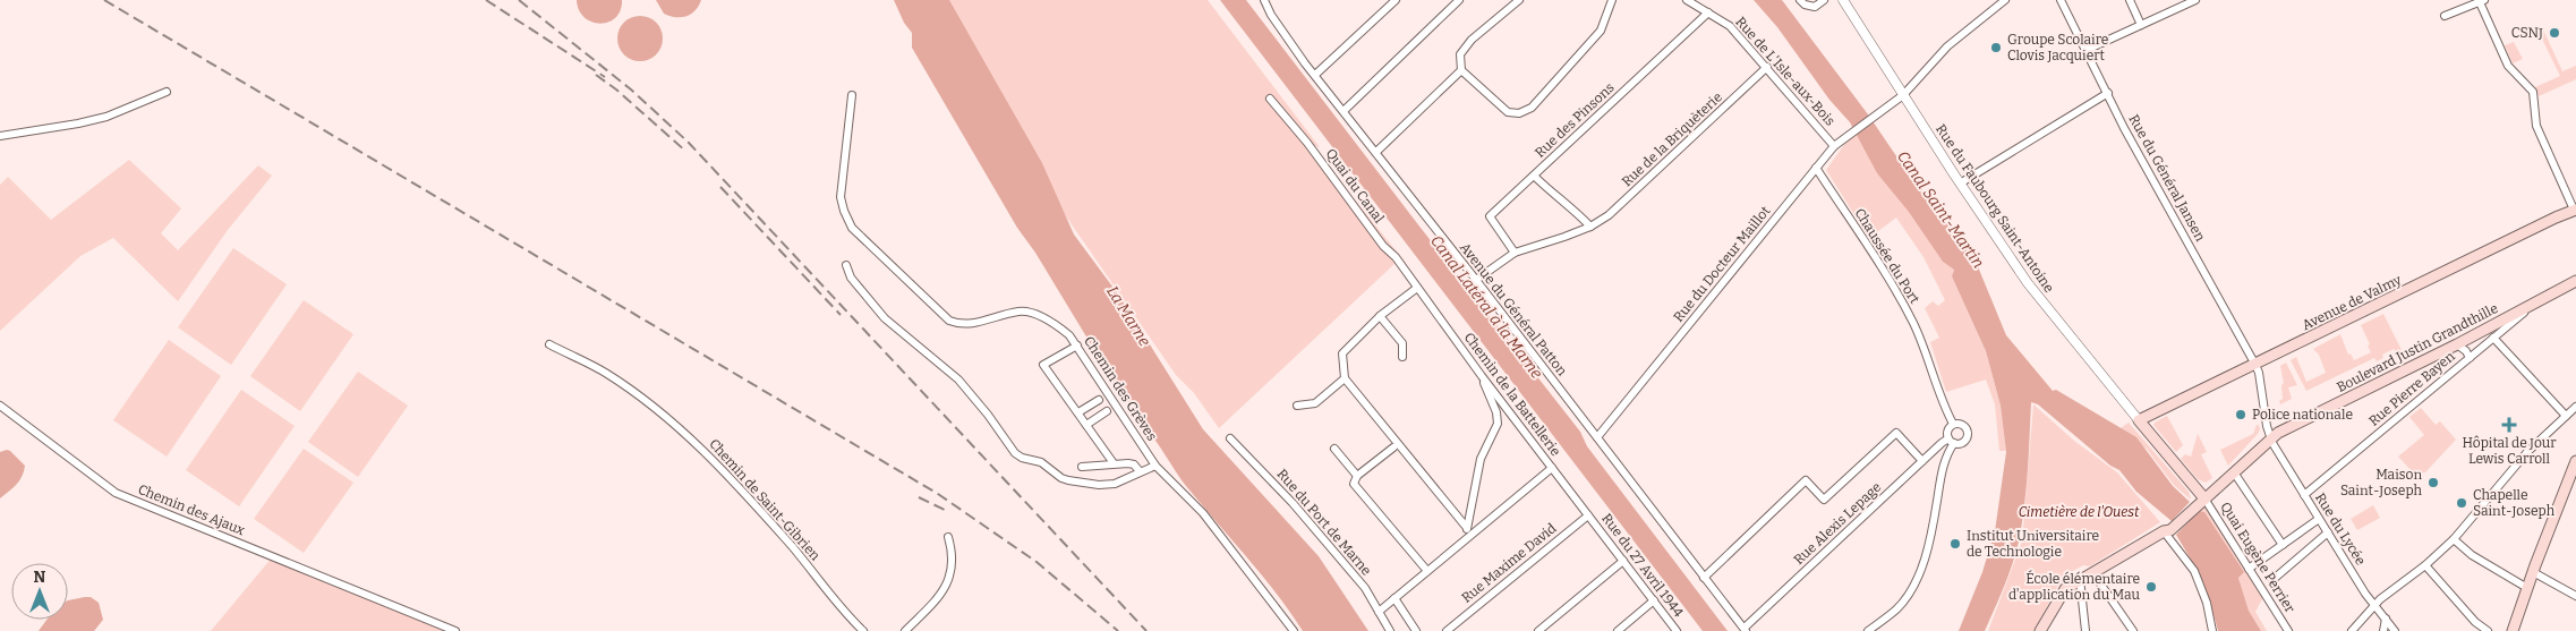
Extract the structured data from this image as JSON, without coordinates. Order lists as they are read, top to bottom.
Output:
{
  "streets": {
    "main road": ["Avenue de Valmy", "Boulevard Justin Grandthille"],
    "street": [
      "Rue de L'Isle-aux-Bois",
      "Rue des Pinsons",
      "Rue de la Briquèterie",
      "Rue du Général Jansen",
      "Quai du Canal",
      "Rue du Faubourg Saint-Antoine",
      "Chaussée du Port",
      "Rue du Docteur Maillot",
      "Avenue du Général Patton",
      "Chemin des Grèves",
      "Rue Pierre Bayen",
      "Chemin de la Battellerie",
      "Chemin de Saint-Gibrien",
      "Chemin des Ajaux",
      "Rue du Port de Marne",
      "Rue Alexis Lepage",
      "Rue du Lycée",
      "Quai Eugène Perrier",
      "Rue Maxime David",
      "Rue du 27 Avril 1944"
    ]
  },
  "crossings": [
    ["Rue de L'Isle-aux-Bois", "Rue des Pinsons"],
    ["Rue de L'Isle-aux-Bois", "Rue de la Briquèterie"],
    ["Rue de L'Isle-aux-Bois", "Rue du Docteur Maillot"],
    ["Rue des Pinsons", "Rue de la Briquèterie"],
    ["Rue de la Briquèterie", "Avenue du Général Patton"],
    ["Rue du Général Jansen", "Avenue de Valmy"],
    ["Rue du Général Jansen", "Boulevard Justin Grandthille"],
    ["Rue du Général Jansen", "Rue du Lycée"],
    ["Quai du Canal", "Chemin de la Battellerie"],
    ["Rue du Faubourg Saint-Antoine", "Rue du Docteur Maillot"],
    ["Rue du Faubourg Saint-Antoine", "Avenue de Valmy"],
    ["Chaussée du Port", "Rue du Docteur Maillot"],
    ["Chaussée du Port", "Rue Alexis Lepage"],
    ["Rue du Docteur Maillot", "Avenue du Général Patton"],
    ["Avenue du Général Patton", "Rue Alexis Lepage"],
    ["Boulevard Justin Grandthille", "Rue Pierre Bayen"],
    ["Boulevard Justin Grandthille", "Rue du Lycée"],
    ["Boulevard Justin Grandthille", "Quai Eugène Perrier"],
    ["Rue Pierre Bayen", "Rue du Lycée"],
    ["Chemin de la Battellerie", "Rue Maxime David"],
    ["Chemin de la Battellerie", "Rue du 27 Avril 1944"],
    ["Rue Maxime David", "Rue du 27 Avril 1944"]
  ],
  "water": ["Canal Saint-Martin", "Canal Latéral à la Marne", "La Marne"],
  "parks": ["Cimetière de l'Ouest"],
  "places": {
    "other": [
      "CSNJ",
      "Groupe Scolaire Clovis Jacquiert",
      "Police nationale",
      "Maison Saint-Joseph",
      "Chapelle Saint-Joseph",
      "Institut Universitaire de Technologie",
      "École élémentaire d'application du Mau"
    ],
    "health": ["Hôpital de Jour Lewis Carroll"]
  },
  "north": "top"
}
